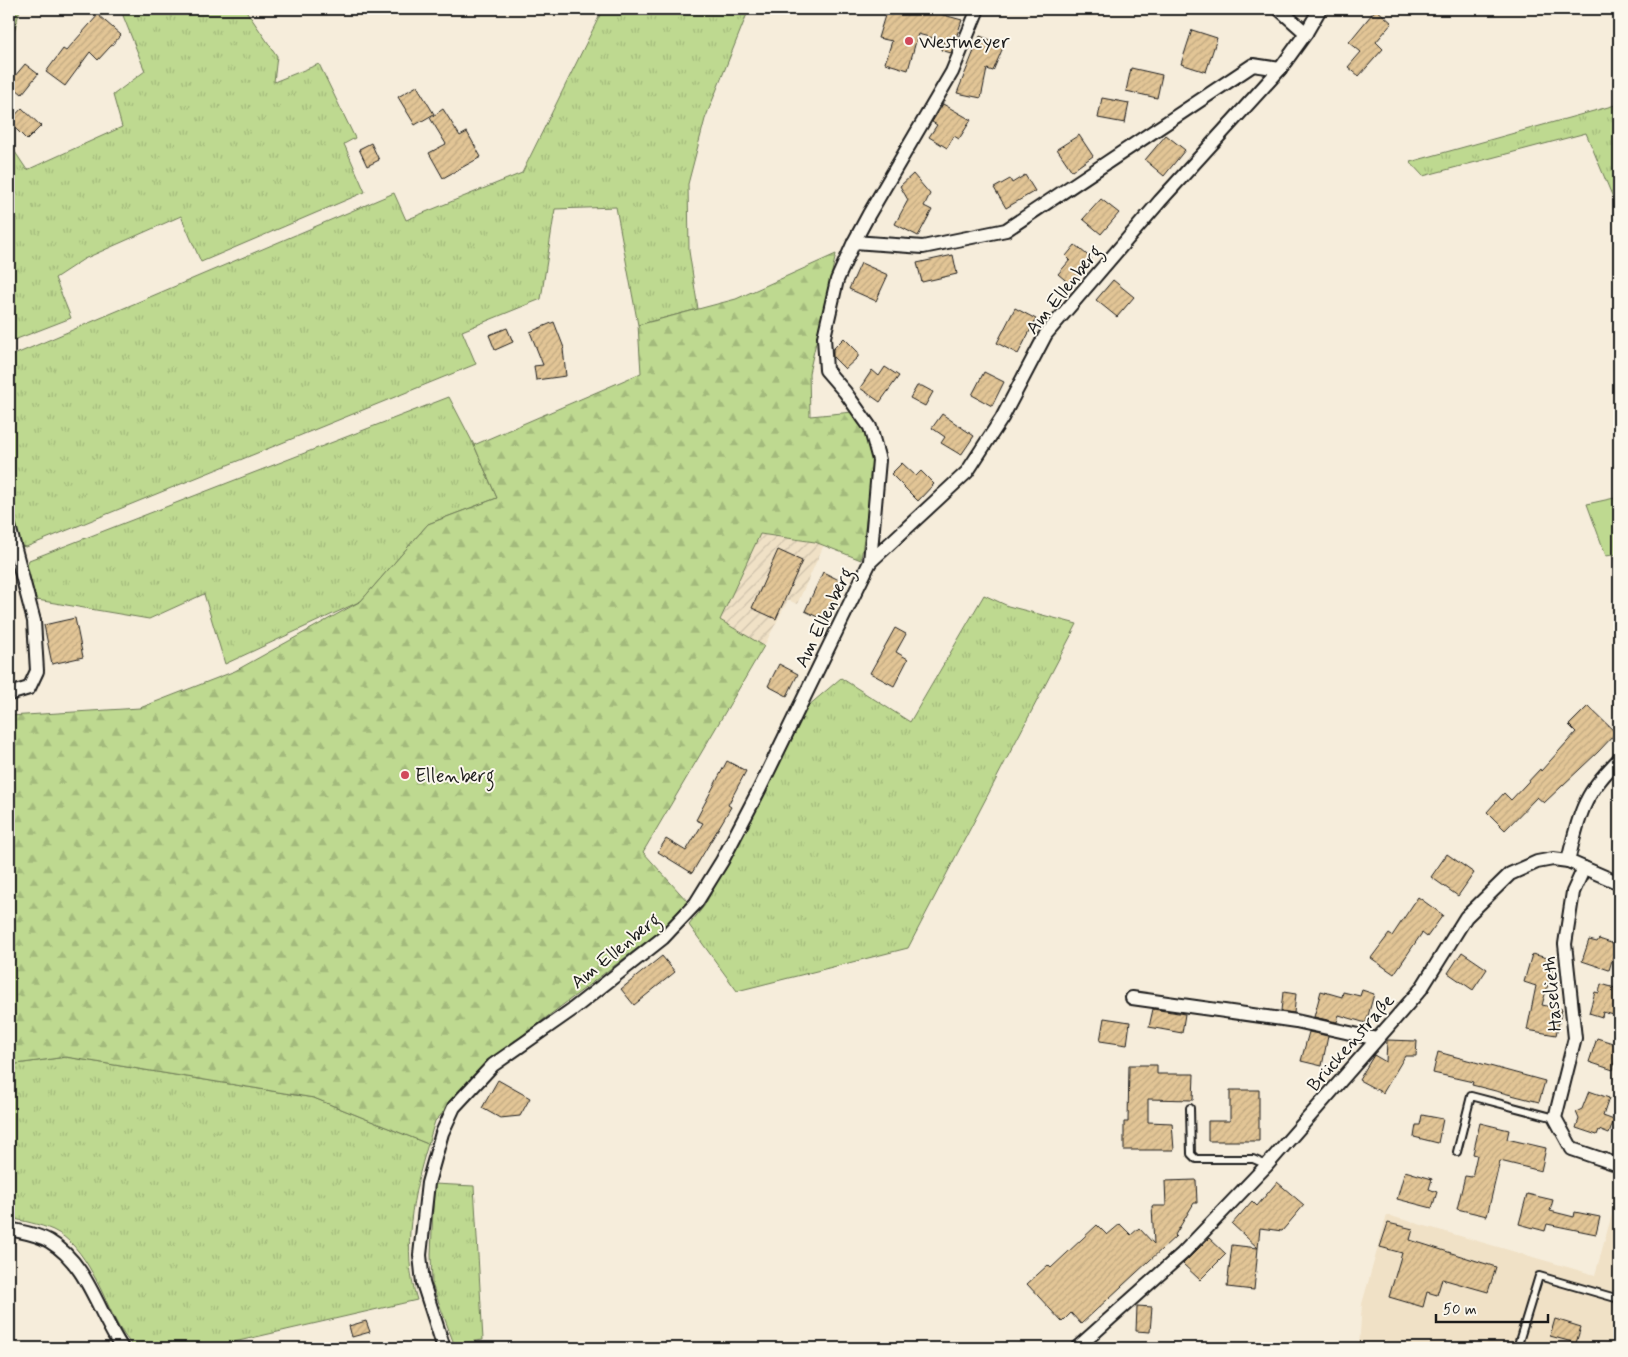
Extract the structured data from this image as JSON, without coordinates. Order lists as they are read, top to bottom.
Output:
{
  "streets": {
    "street": ["Am Ellenberg", "Haselieth", "Brückenstraße"]
  },
  "places": ["Westmeyer", "Ellenberg"],
  "scale_bar": "50 m"
}
